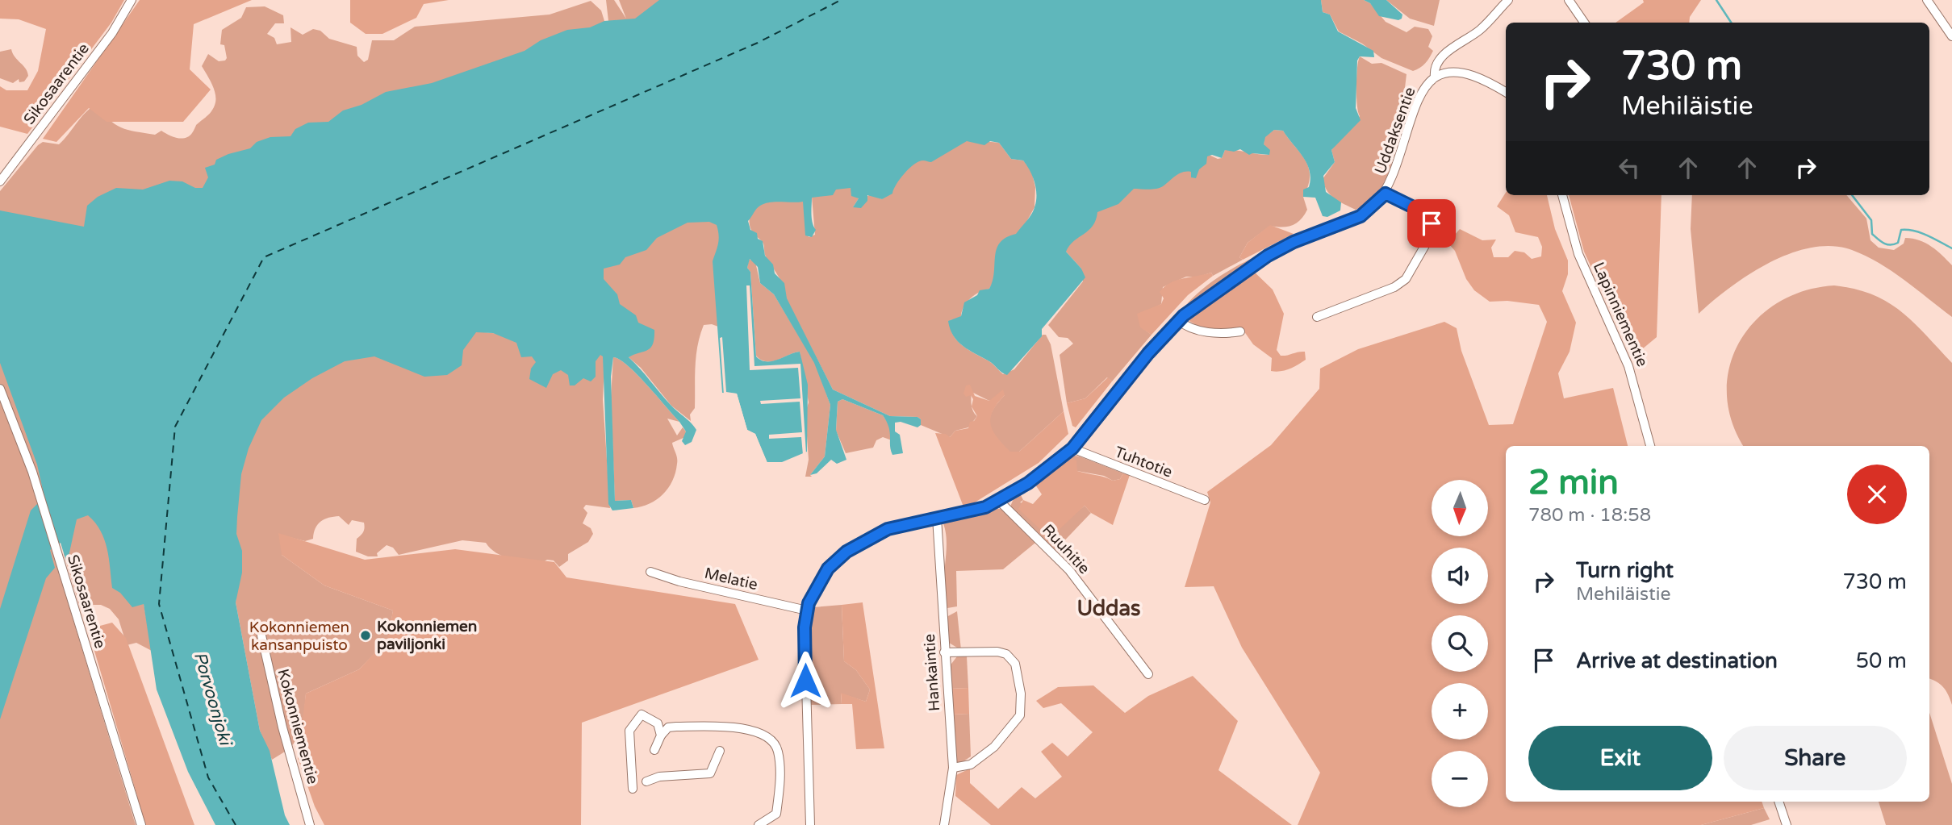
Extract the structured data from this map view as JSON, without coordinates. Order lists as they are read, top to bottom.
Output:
{
  "streets": {
    "street": [
      "Sikosaarentie",
      "Uddaksentie",
      "Lapinniementie",
      "Tuhtotie",
      "Ruuhitie",
      "Melatie",
      "Hankaintie",
      "Kokonniementie"
    ]
  },
  "crossings": [
    ["Uddaksentie", "Tuhtotie"],
    ["Uddaksentie", "Ruuhitie"],
    ["Uddaksentie", "Melatie"],
    ["Uddaksentie", "Hankaintie"]
  ],
  "districts": ["Uddas"],
  "water": ["Porvoonjoki"],
  "parks": ["Kokonniemen kansanpuisto"],
  "places": ["Kokonniemen paviljonki"],
  "north": "bottom",
  "page": {
    "turn": ["730 m", "Mehiläistie"],
    "heading": ["2 min", "780 m · 18:58"],
    "map_buttons": ["+", "−"],
    "list": [
      {
        "name": "Turn right",
        "note": "Mehiläistie",
        "value": "730 m"
      },
      {
        "name": "Arrive at destination",
        "value": "50 m"
      }
    ],
    "buttons": ["Exit", "Share"]
  }
}
